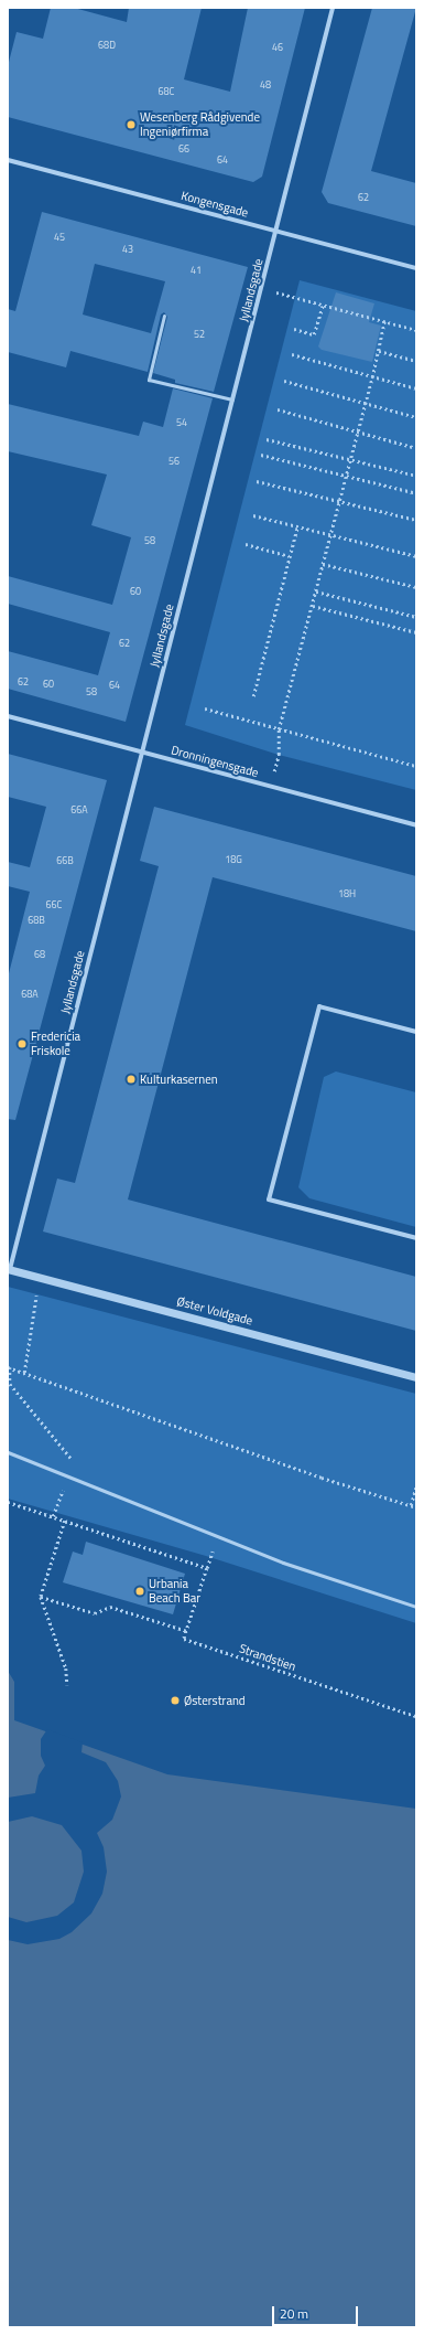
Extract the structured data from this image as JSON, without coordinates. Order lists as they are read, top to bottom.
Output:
{
  "streets": {
    "street": [
      "Kongensgade",
      "Jyllandsgade",
      "Dronningensgade",
      "Øster Voldgade"
    ],
    "path": ["Strandstien"]
  },
  "crossings": [
    ["Kongensgade", "Jyllandsgade"],
    ["Jyllandsgade", "Dronningensgade"],
    ["Jyllandsgade", "Øster Voldgade"]
  ],
  "places": [
    "Wesenberg Rådgivende Ingeniørfirma",
    "Fredericia Friskole",
    "Kulturkasernen",
    "Urbania Beach Bar",
    "Østerstrand"
  ],
  "house_numbers": [
    "68D",
    "46",
    "48",
    "68C",
    "66",
    "64",
    "62",
    "45",
    "43",
    "41",
    "52",
    "54",
    "56",
    "58",
    "60",
    "62",
    "62",
    "60",
    "64",
    "58",
    "66A",
    "18G",
    "66B",
    "18H",
    "66C",
    "68B",
    "68",
    "68A"
  ],
  "scale_bar": "20 m"
}
